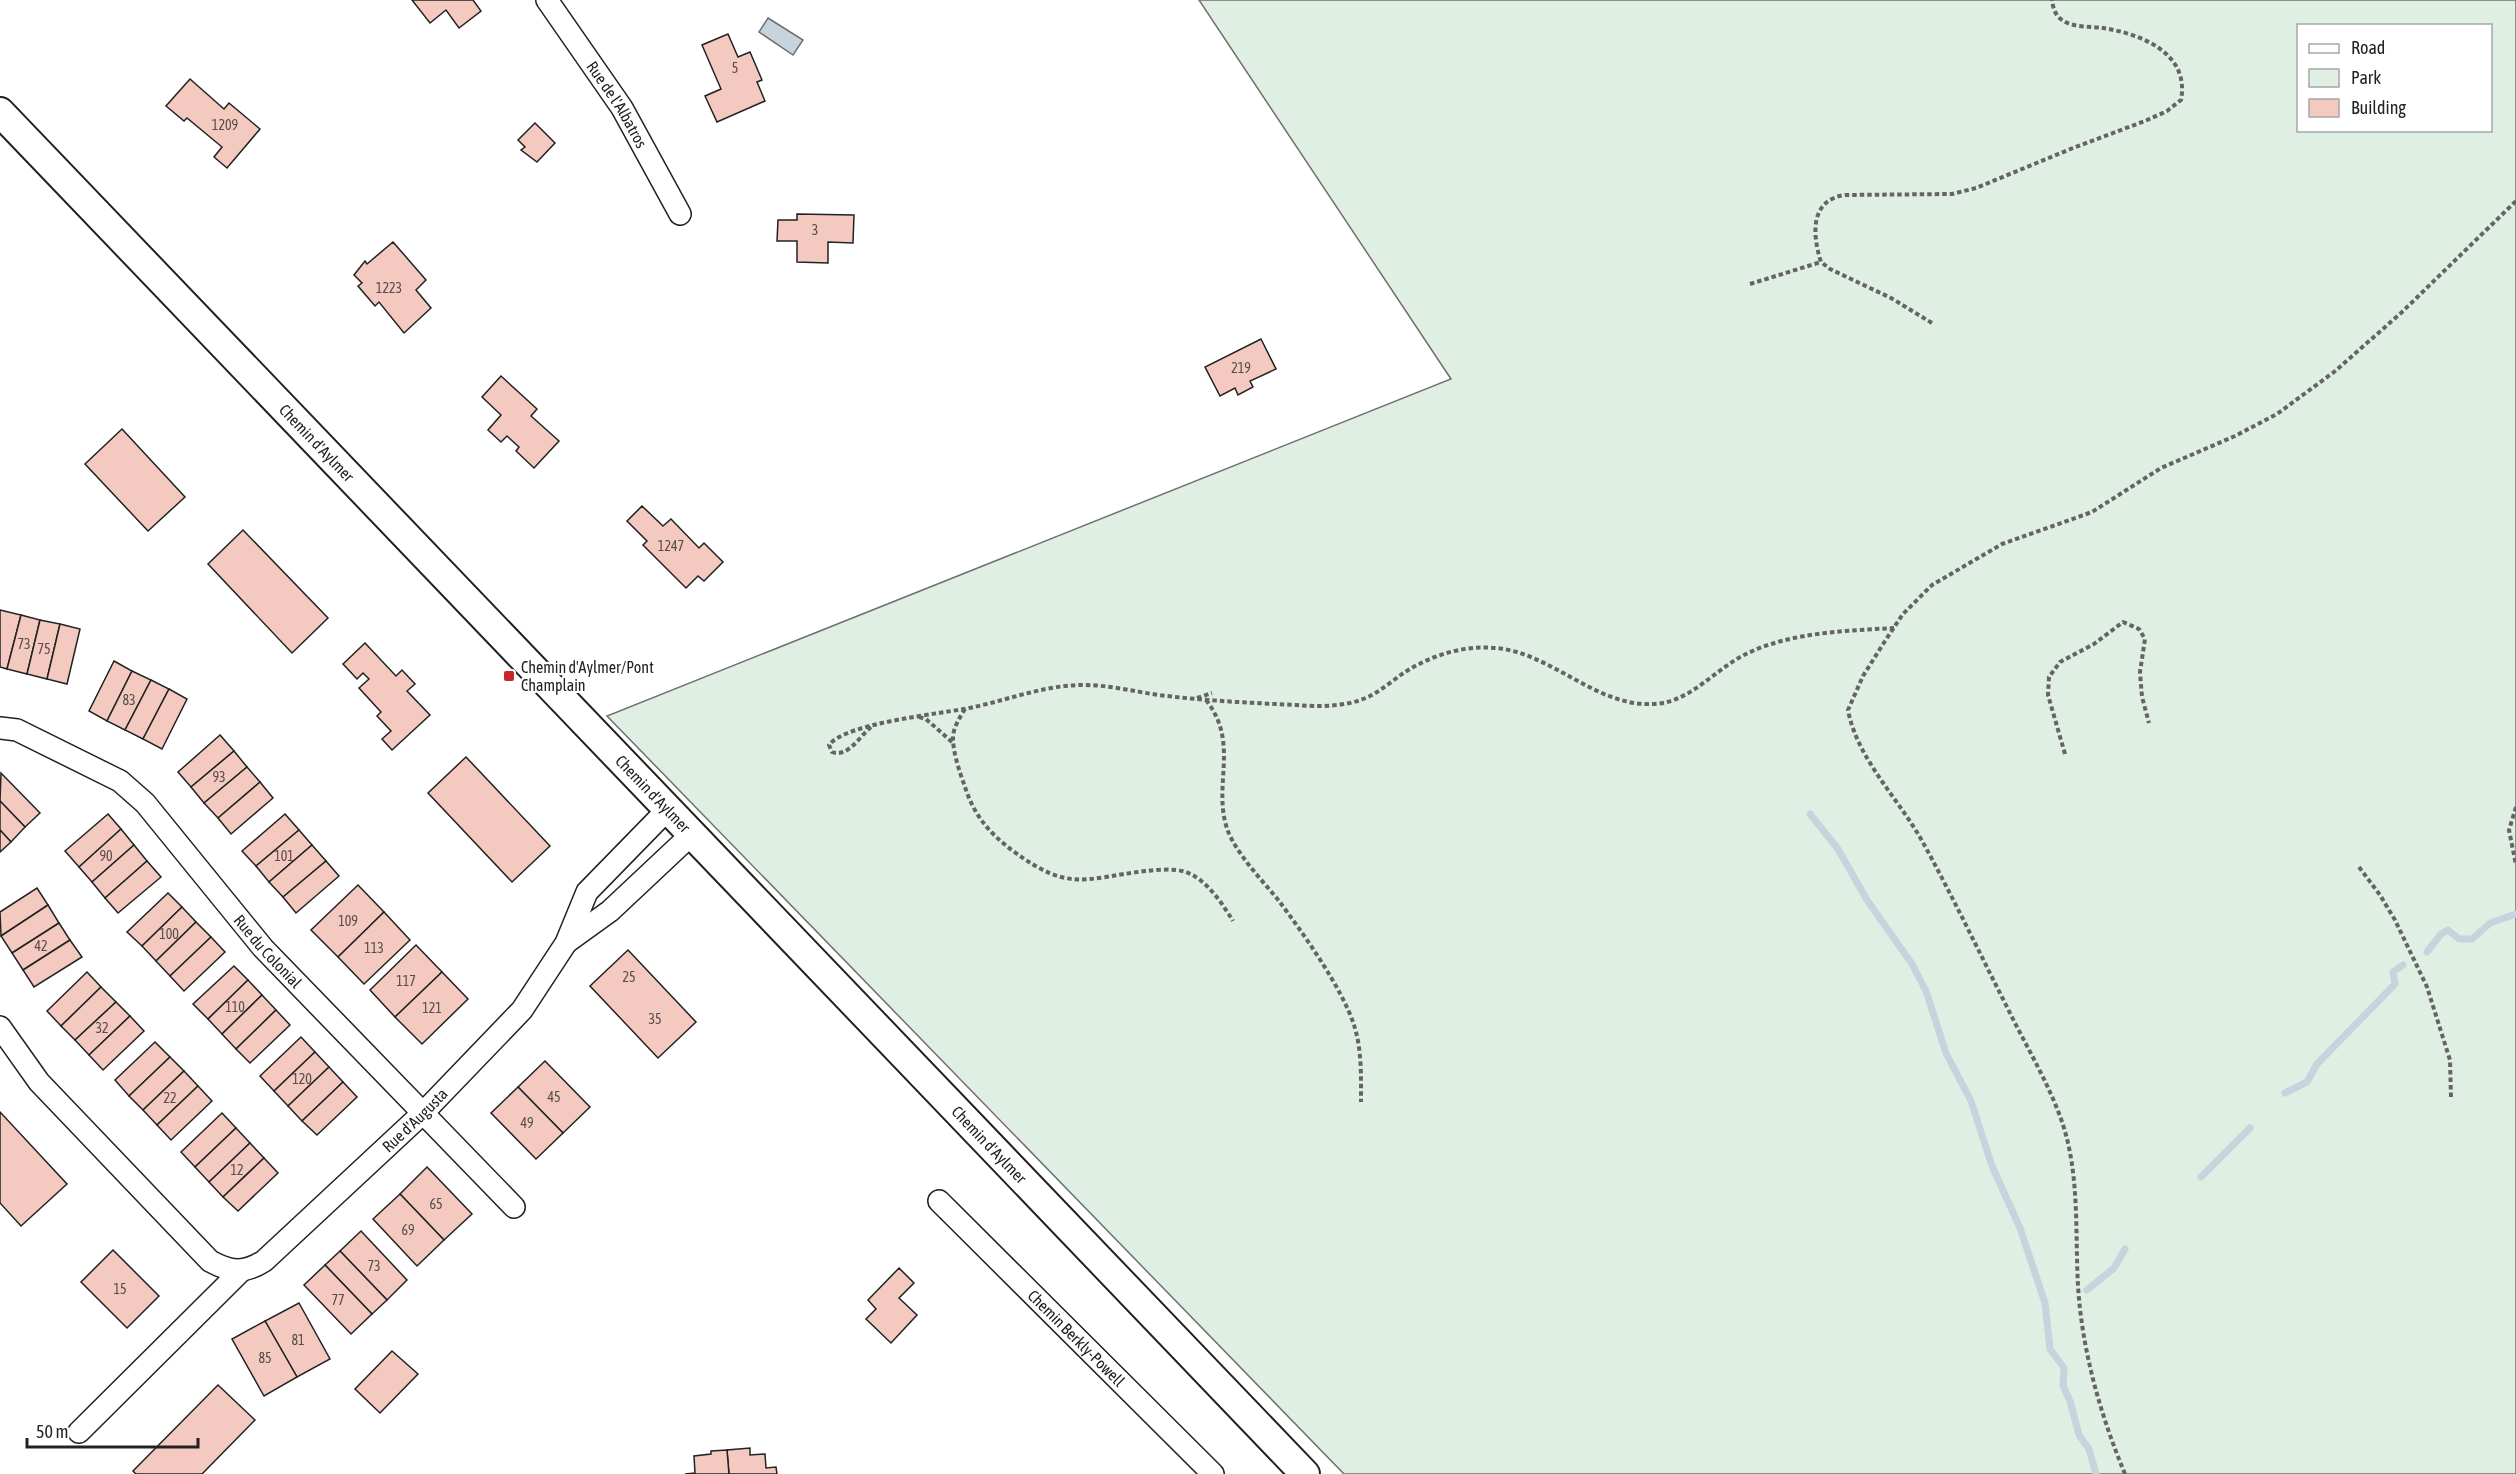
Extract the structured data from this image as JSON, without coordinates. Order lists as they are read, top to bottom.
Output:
{
  "streets": {
    "main road": ["Chemin d'Aylmer"],
    "street": [
      "Rue de l'Albatros",
      "Rue du Colonial",
      "Rue d'Augusta",
      "Chemin Berkly-Powell"
    ]
  },
  "crossings": [
    ["Chemin d'Aylmer", "Rue d'Augusta"],
    ["Rue du Colonial", "Rue d'Augusta"]
  ],
  "places": {
    "transit": ["Chemin d'Aylmer/Pont Champlain"]
  },
  "house_numbers": [
    "5",
    "1209",
    "3",
    "1223",
    "219",
    "1247",
    "73",
    "75",
    "83",
    "93",
    "90",
    "101",
    "109",
    "100",
    "42",
    "113",
    "25",
    "117",
    "110",
    "121",
    "35",
    "32",
    "120",
    "45",
    "22",
    "49",
    "12",
    "65",
    "69",
    "73",
    "15",
    "77",
    "81",
    "85"
  ],
  "legend": ["Road", "Park", "Building"],
  "scale_bar": "50 m"
}
